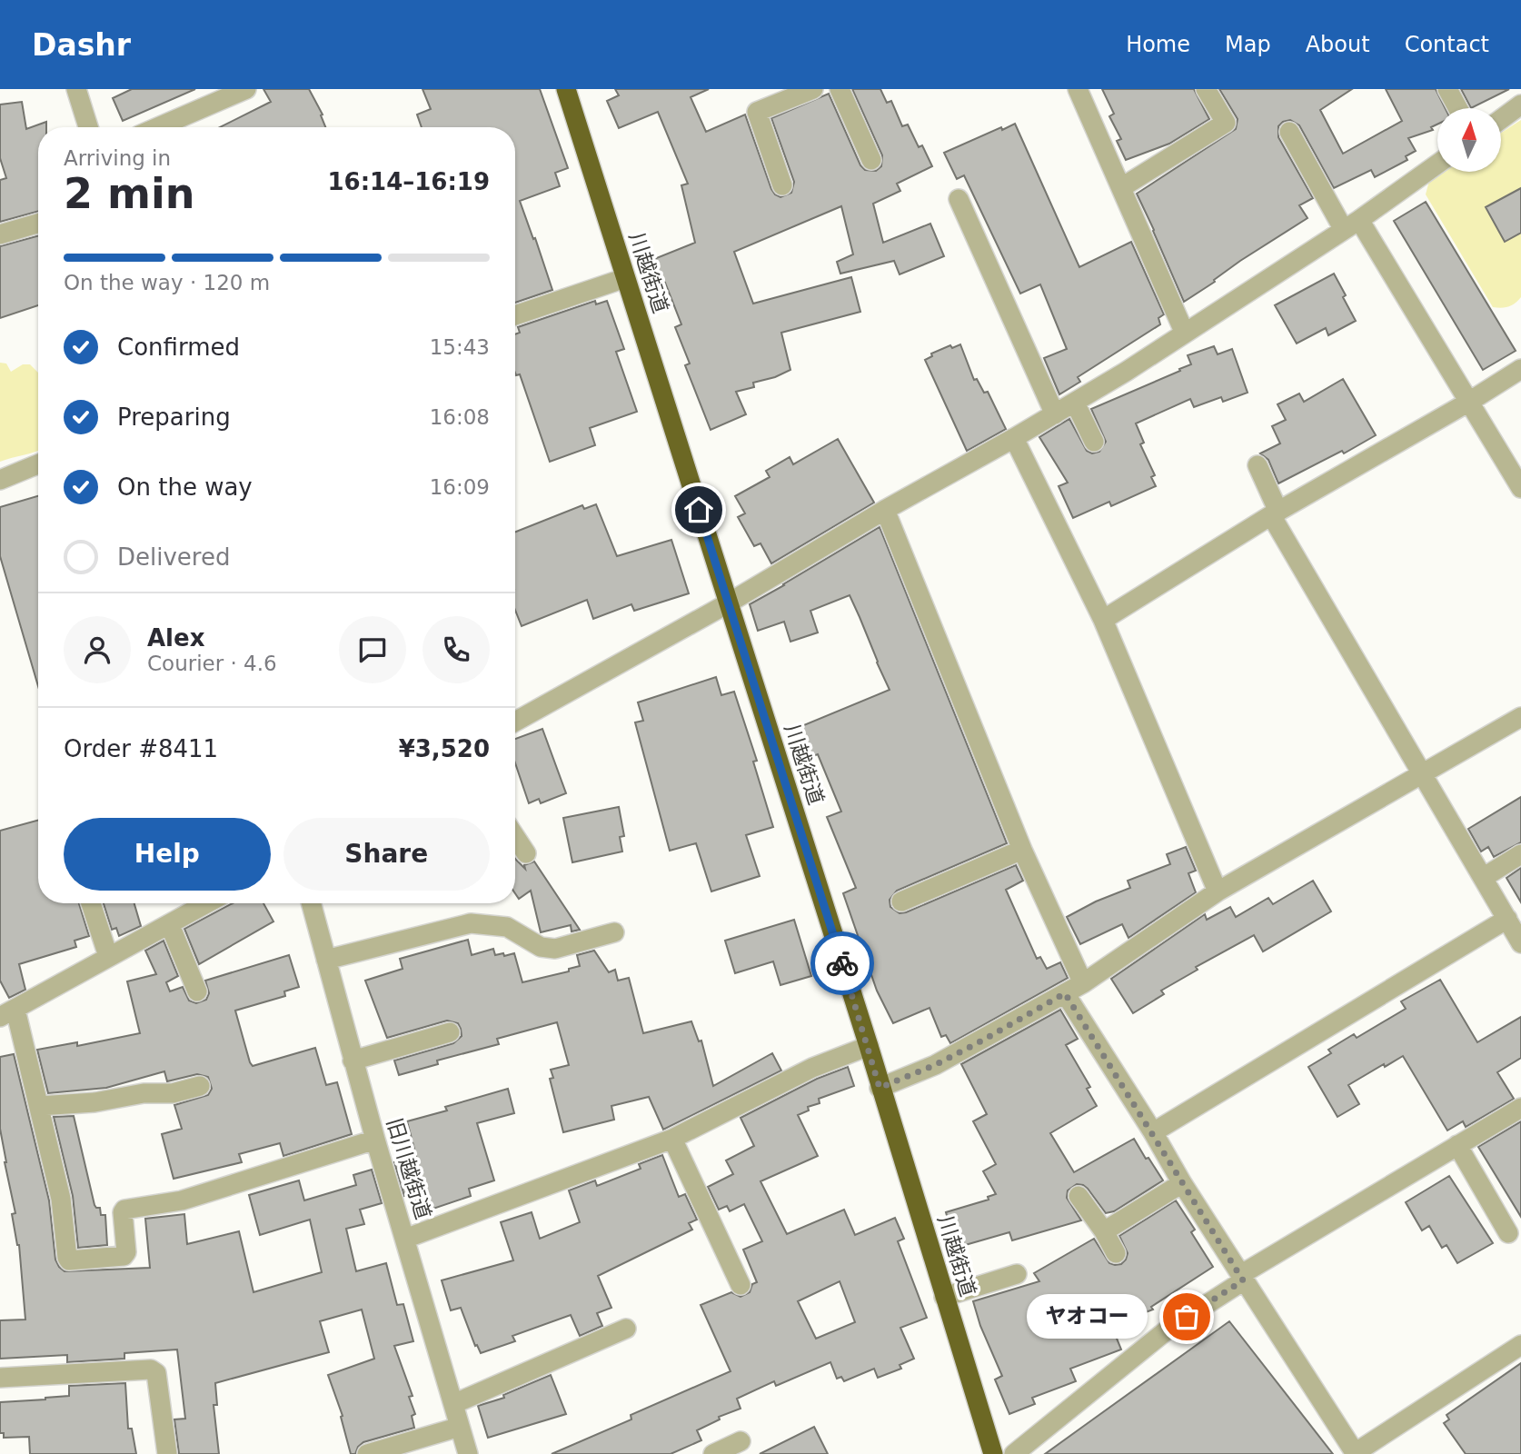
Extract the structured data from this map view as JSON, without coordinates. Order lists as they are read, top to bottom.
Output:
{
  "streets": {
    "highway": ["川越街道"],
    "street": ["旧川越街道"]
  },
  "places": ["ヤオコー"],
  "north": "top",
  "page": {
    "header": "Dashr",
    "nav": [
      "Home",
      "Map",
      "About",
      "Contact"
    ],
    "heading": ["2 min", "Arriving in", "16:14–16:19"],
    "panel": [
      "Alex",
      "Courier · 4.6",
      "Order #8411",
      "¥3,520"
    ],
    "bar": "On the way · 120 m",
    "list": [
      ["Confirmed", "15:43"],
      ["Preparing", "16:08"],
      ["On the way", "16:09"],
      "Delivered"
    ],
    "buttons": ["Help", "Share"],
    "bubble": "ヤオコー"
  }
}
